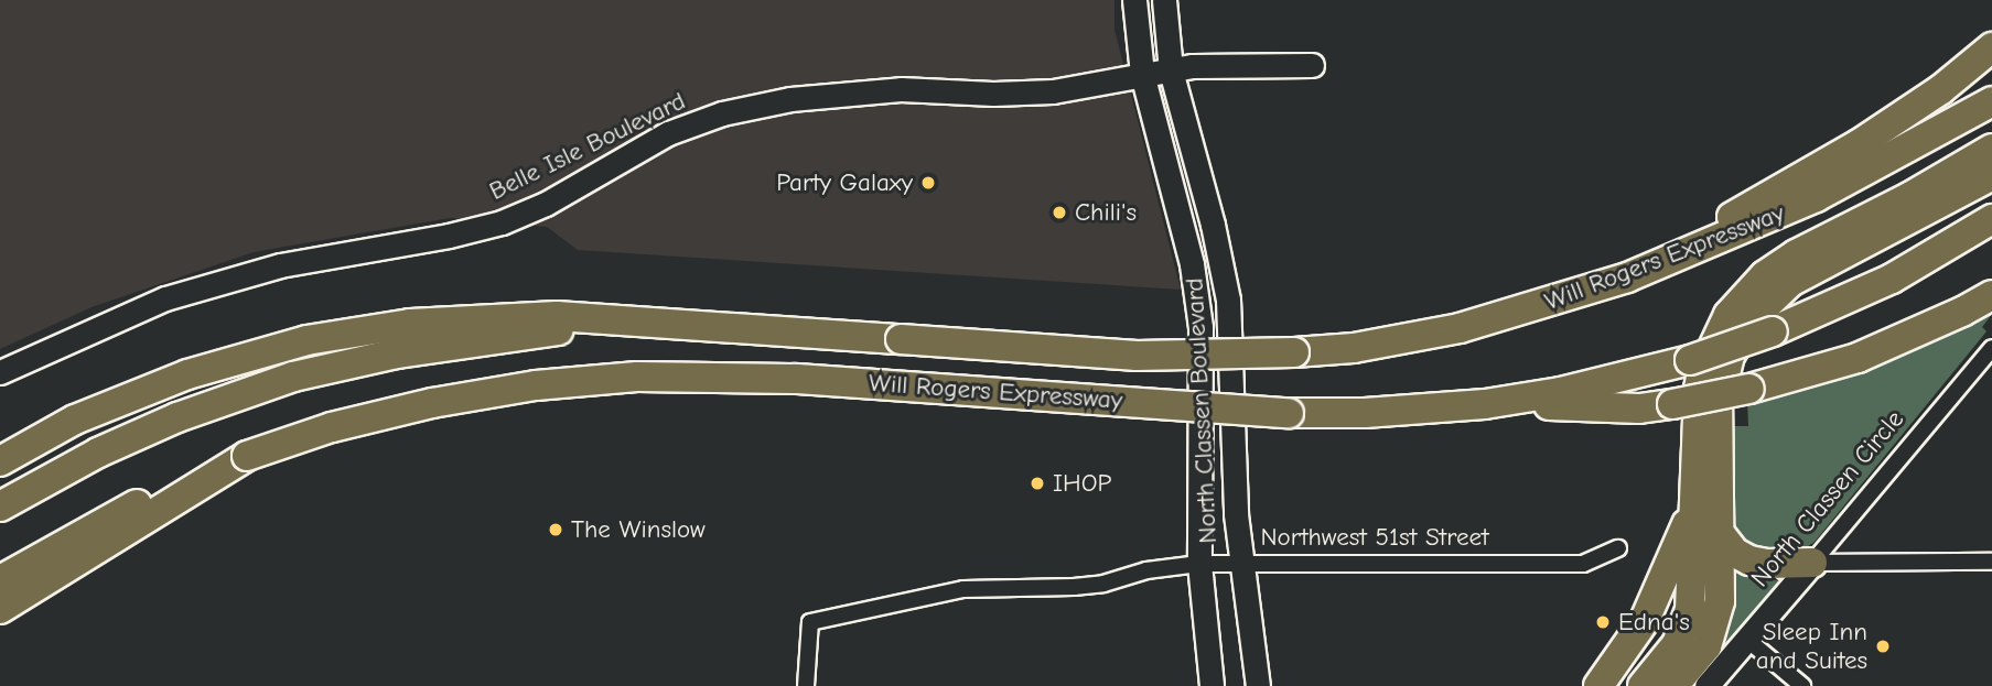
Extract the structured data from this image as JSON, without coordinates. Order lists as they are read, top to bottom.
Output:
{
  "streets": {
    "highway": ["Will Rogers Expressway"],
    "street": [
      "Belle Isle Boulevard",
      "North Classen Boulevard",
      "North Classen Circle",
      "Northwest 51st Street"
    ]
  },
  "crossings": [
    ["Belle Isle Boulevard", "North Classen Boulevard"],
    ["North Classen Boulevard", "Northwest 51st Street"]
  ],
  "places": [
    "Party Galaxy",
    "Chili's",
    "IHOP",
    "The Winslow",
    "Edna's",
    "Sleep Inn and Suites"
  ]
}
